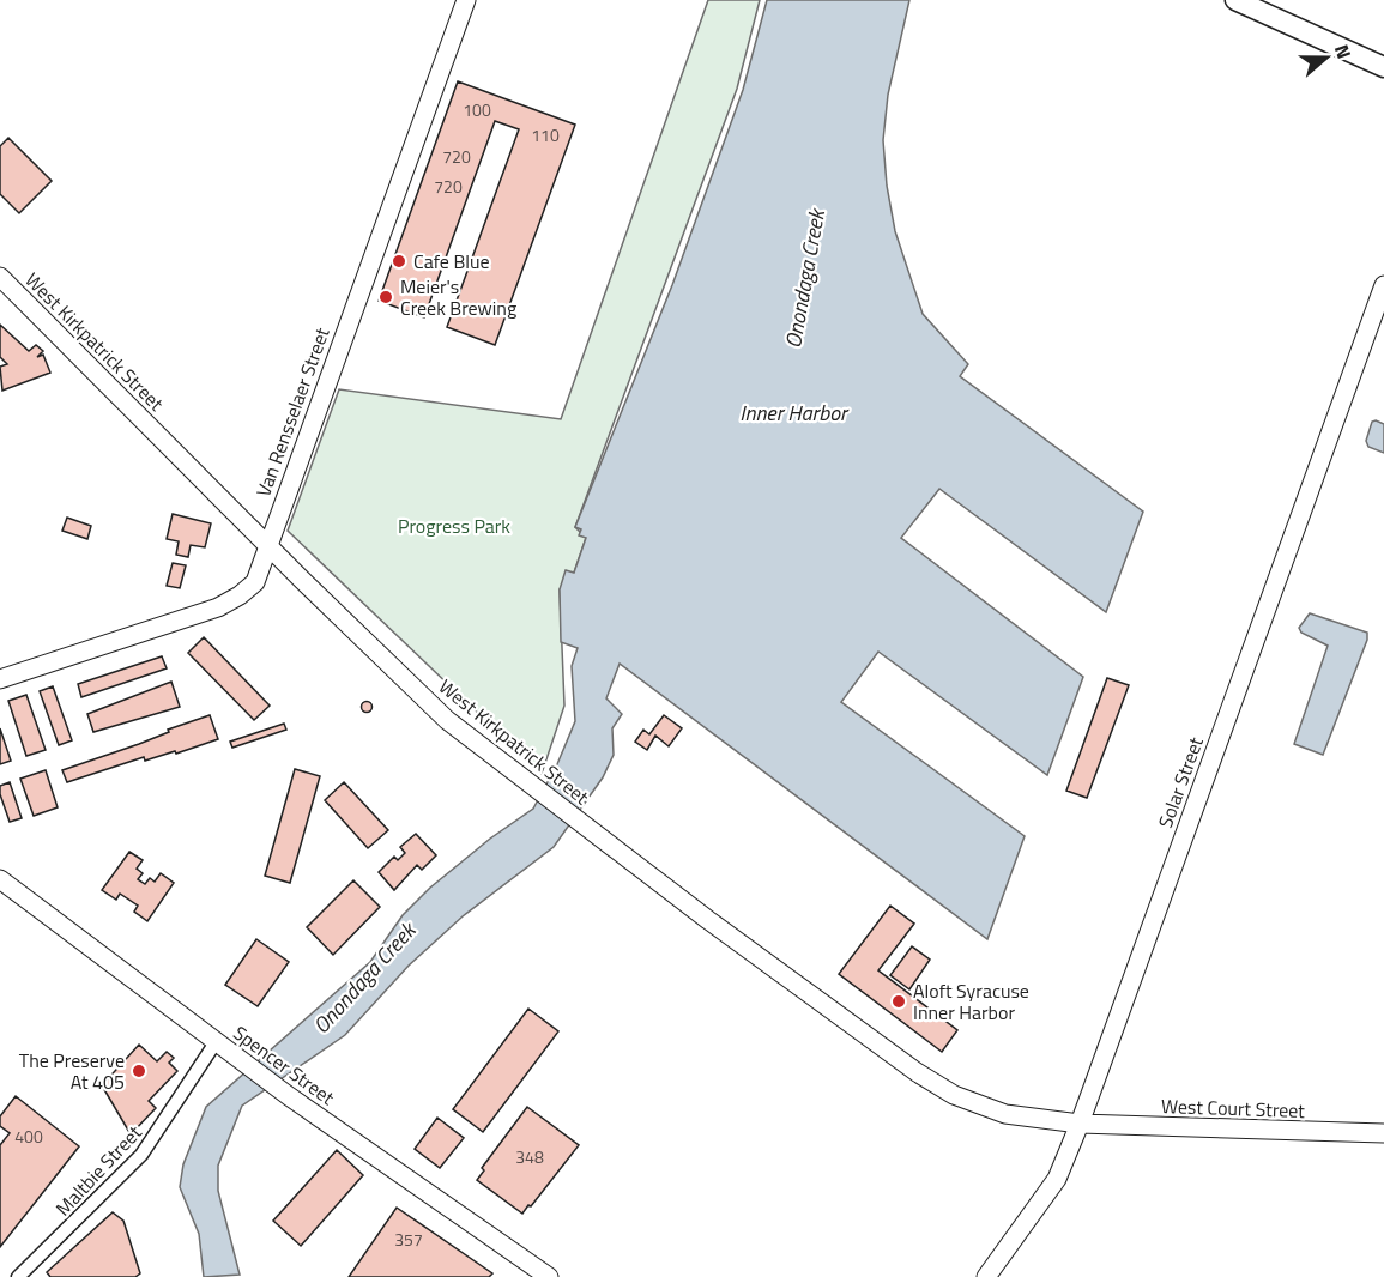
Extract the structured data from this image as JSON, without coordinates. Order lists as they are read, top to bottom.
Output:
{
  "streets": {
    "street": [
      "West Kirkpatrick Street",
      "Van Rensselaer Street",
      "Solar Street",
      "Spencer Street",
      "West Court Street",
      "Maltbie Street"
    ]
  },
  "crossings": [
    ["West Kirkpatrick Street", "Van Rensselaer Street"],
    ["West Kirkpatrick Street", "Solar Street"],
    ["West Kirkpatrick Street", "West Court Street"],
    ["Solar Street", "West Court Street"],
    ["Spencer Street", "Maltbie Street"]
  ],
  "water": ["Onondaga Creek", "Inner Harbor"],
  "parks": ["Progress Park"],
  "places": [
    "Cafe Blue",
    "Meier's Creek Brewing",
    "Aloft Syracuse Inner Harbor",
    "The Preserve At 405"
  ],
  "house_numbers": [
    "100",
    "110",
    "720",
    "720",
    "400",
    "348",
    "357"
  ],
  "north": "right"
}
